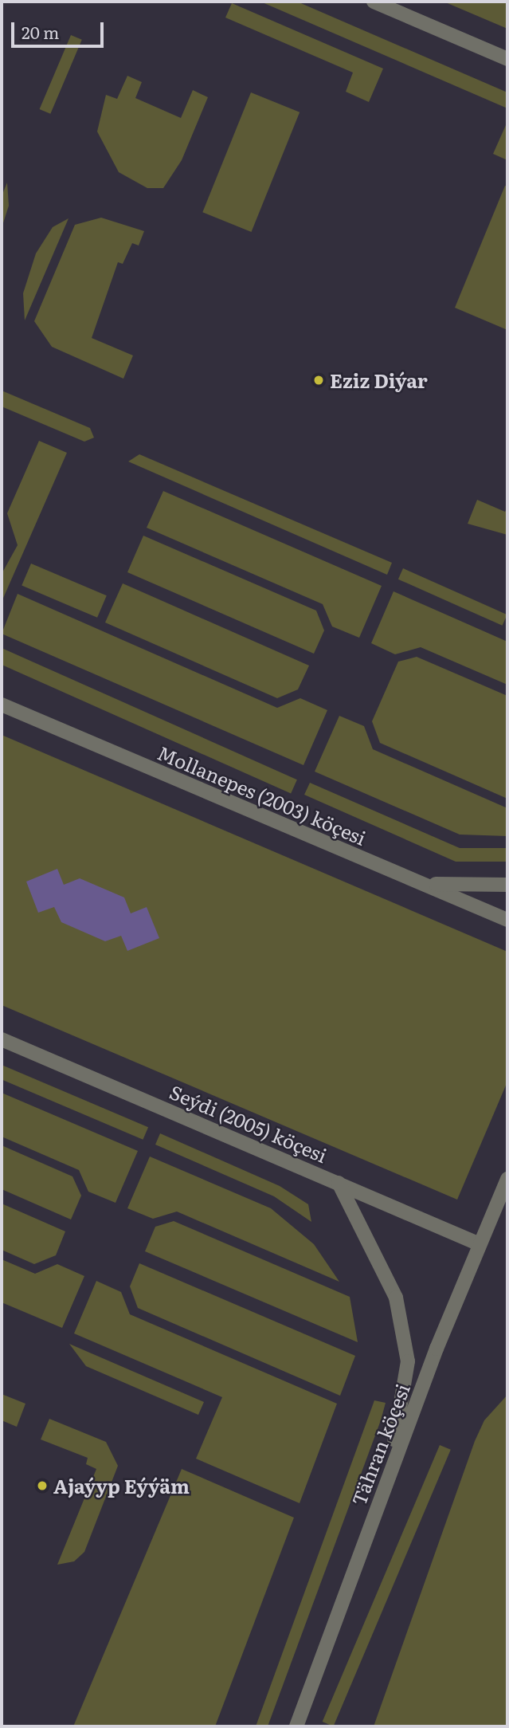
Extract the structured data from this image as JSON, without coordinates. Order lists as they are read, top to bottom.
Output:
{
  "streets": {
    "street": ["Mollanepes (2003) köçesi", "Seýdi (2005) köçesi", "Tähran köçesi"]
  },
  "crossings": [
    ["Seýdi (2005) köçesi", "Tähran köçesi"]
  ],
  "places": ["Eziz Diýar", "Ajaýyp Eýýäm"],
  "scale_bar": "20 m"
}
